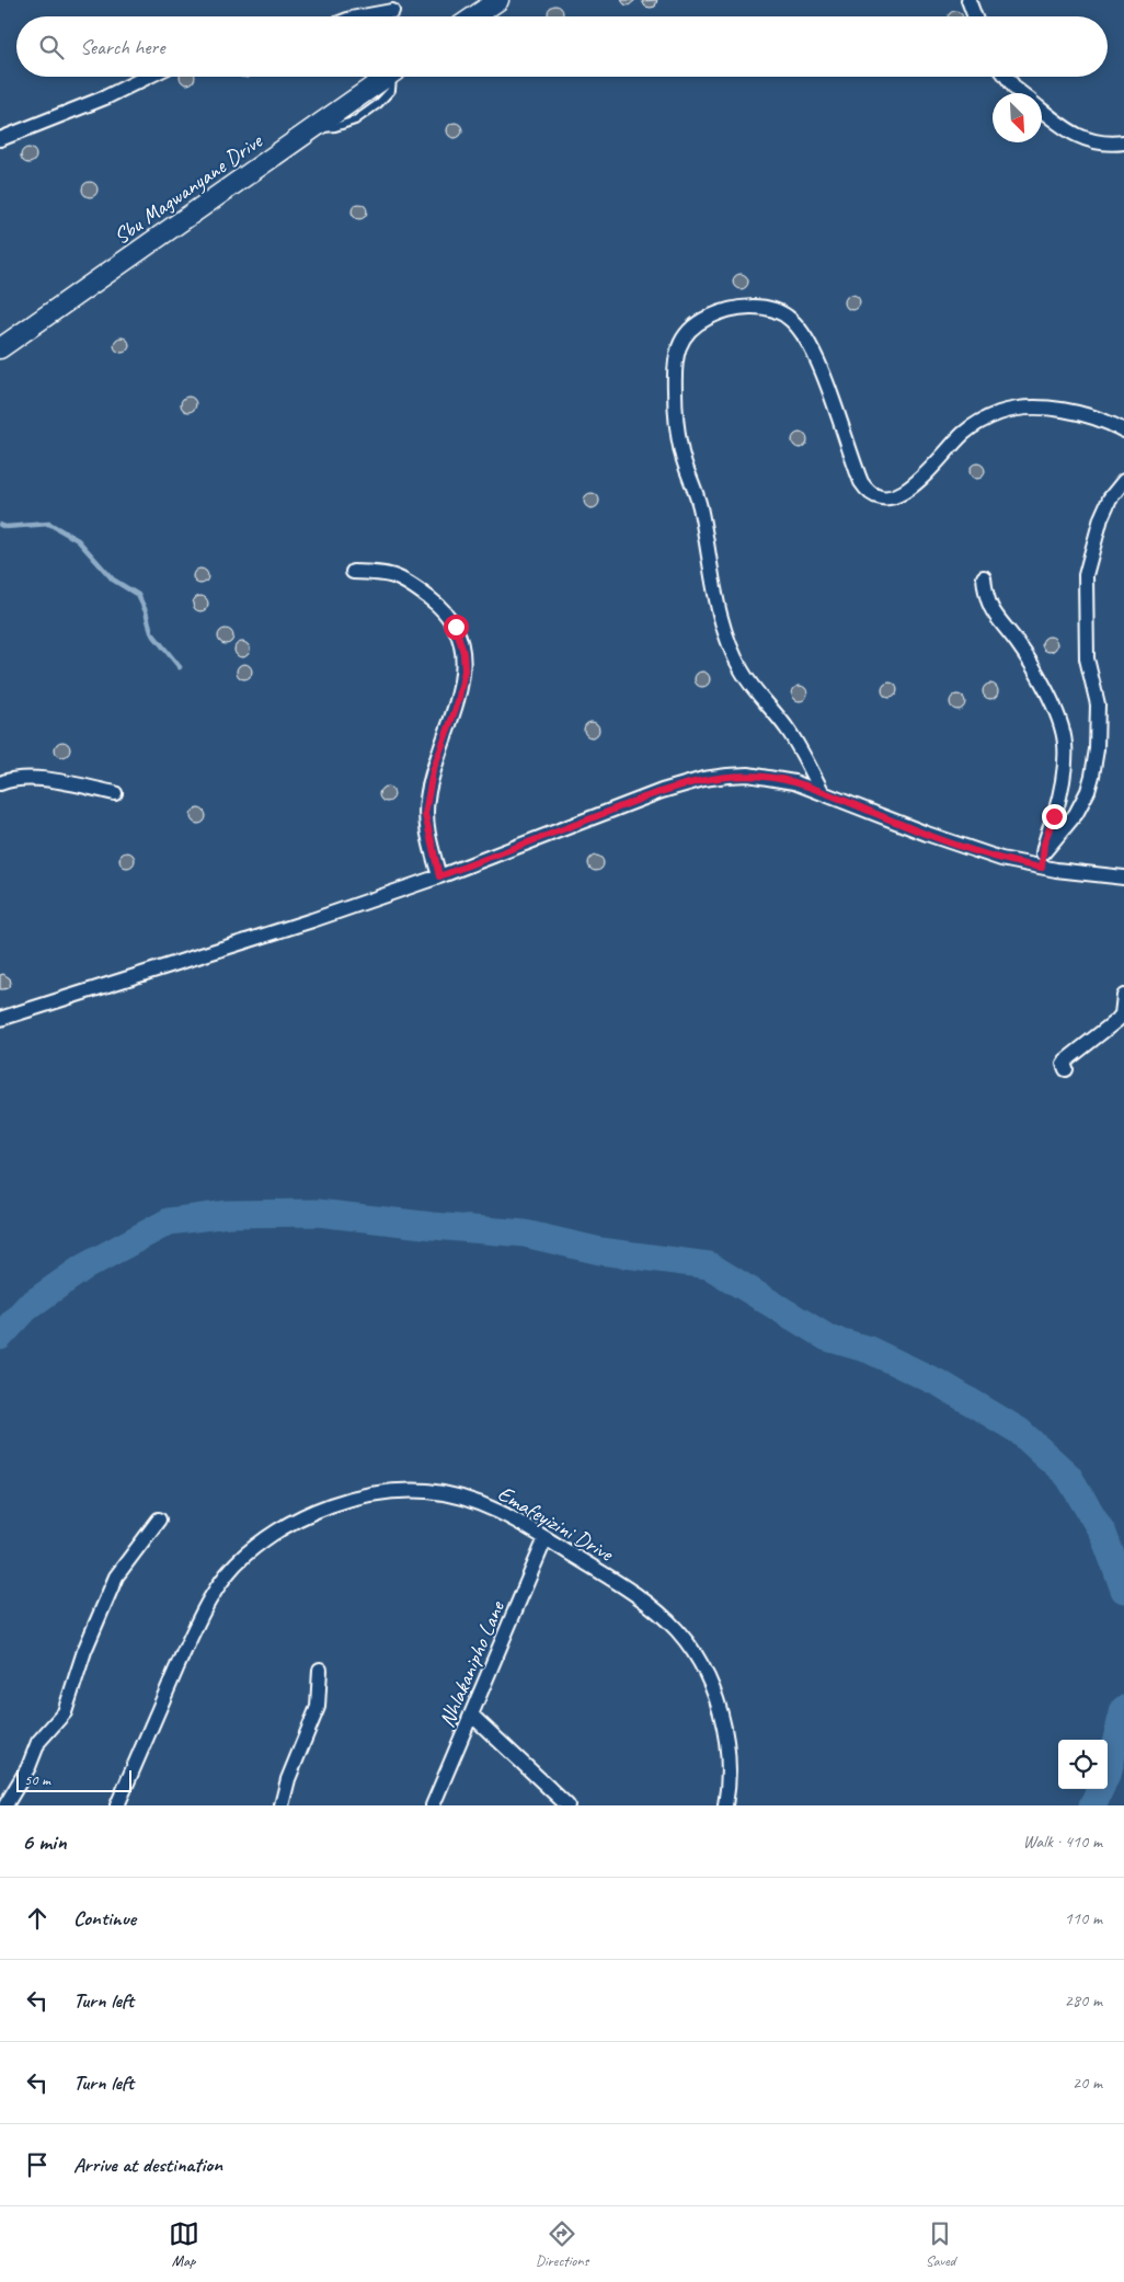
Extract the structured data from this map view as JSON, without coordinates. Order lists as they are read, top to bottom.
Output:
{
  "streets": {
    "main road": ["Sbu Magwanyane Drive"],
    "street": ["Emafeyizini Drive", "Nhlakanipho Lane"]
  },
  "crossings": [
    ["Emafeyizini Drive", "Nhlakanipho Lane"]
  ],
  "scale_bar": "50 m",
  "north": "bottom right",
  "page": {
    "search": "Search here",
    "scale": "50 m",
    "heading": ["6 min", "Walk · 410 m"],
    "list": [
      ["Continue", "110 m"],
      ["Turn left", "280 m"],
      ["Turn left", "20 m"],
      "Arrive at destination"
    ],
    "nav": ["Map", "Directions", "Saved"]
  }
}
